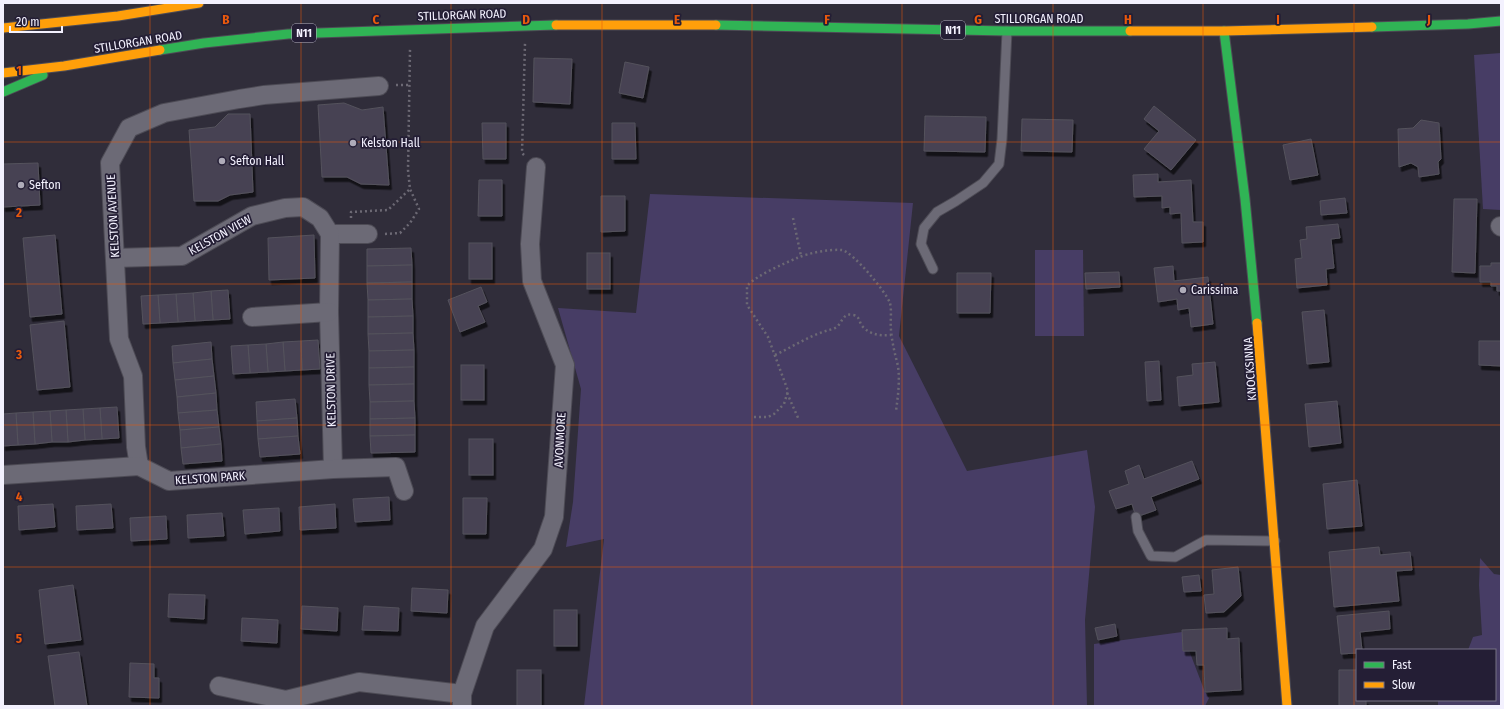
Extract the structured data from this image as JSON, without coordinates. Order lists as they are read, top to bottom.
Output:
{
  "streets": {
    "main road": ["STILLORGAN ROAD", "N11", "KNOCKSINNA"],
    "street": [
      "KELSTON AVENUE",
      "KELSTON VIEW",
      "KELSTON DRIVE",
      "AVONMORE",
      "KELSTON PARK"
    ]
  },
  "crossings": [
    ["STILLORGAN ROAD", "N11"],
    ["STILLORGAN ROAD", "KNOCKSINNA"],
    ["KELSTON AVENUE", "KELSTON VIEW"],
    ["KELSTON AVENUE", "KELSTON PARK"],
    ["KELSTON VIEW", "KELSTON DRIVE"],
    ["KELSTON DRIVE", "KELSTON PARK"]
  ],
  "places": [
    "Kelston Hall",
    "Sefton Hall",
    "Sefton",
    "Carissima"
  ],
  "legend": ["Fast", "Slow"],
  "scale_bar": "20 m",
  "grid": {
    "columns": [
      "B",
      "C",
      "D",
      "E",
      "F",
      "G",
      "H",
      "I",
      "J"
    ],
    "rows": [
      "1",
      "2",
      "3",
      "4",
      "5"
    ]
  }
}
